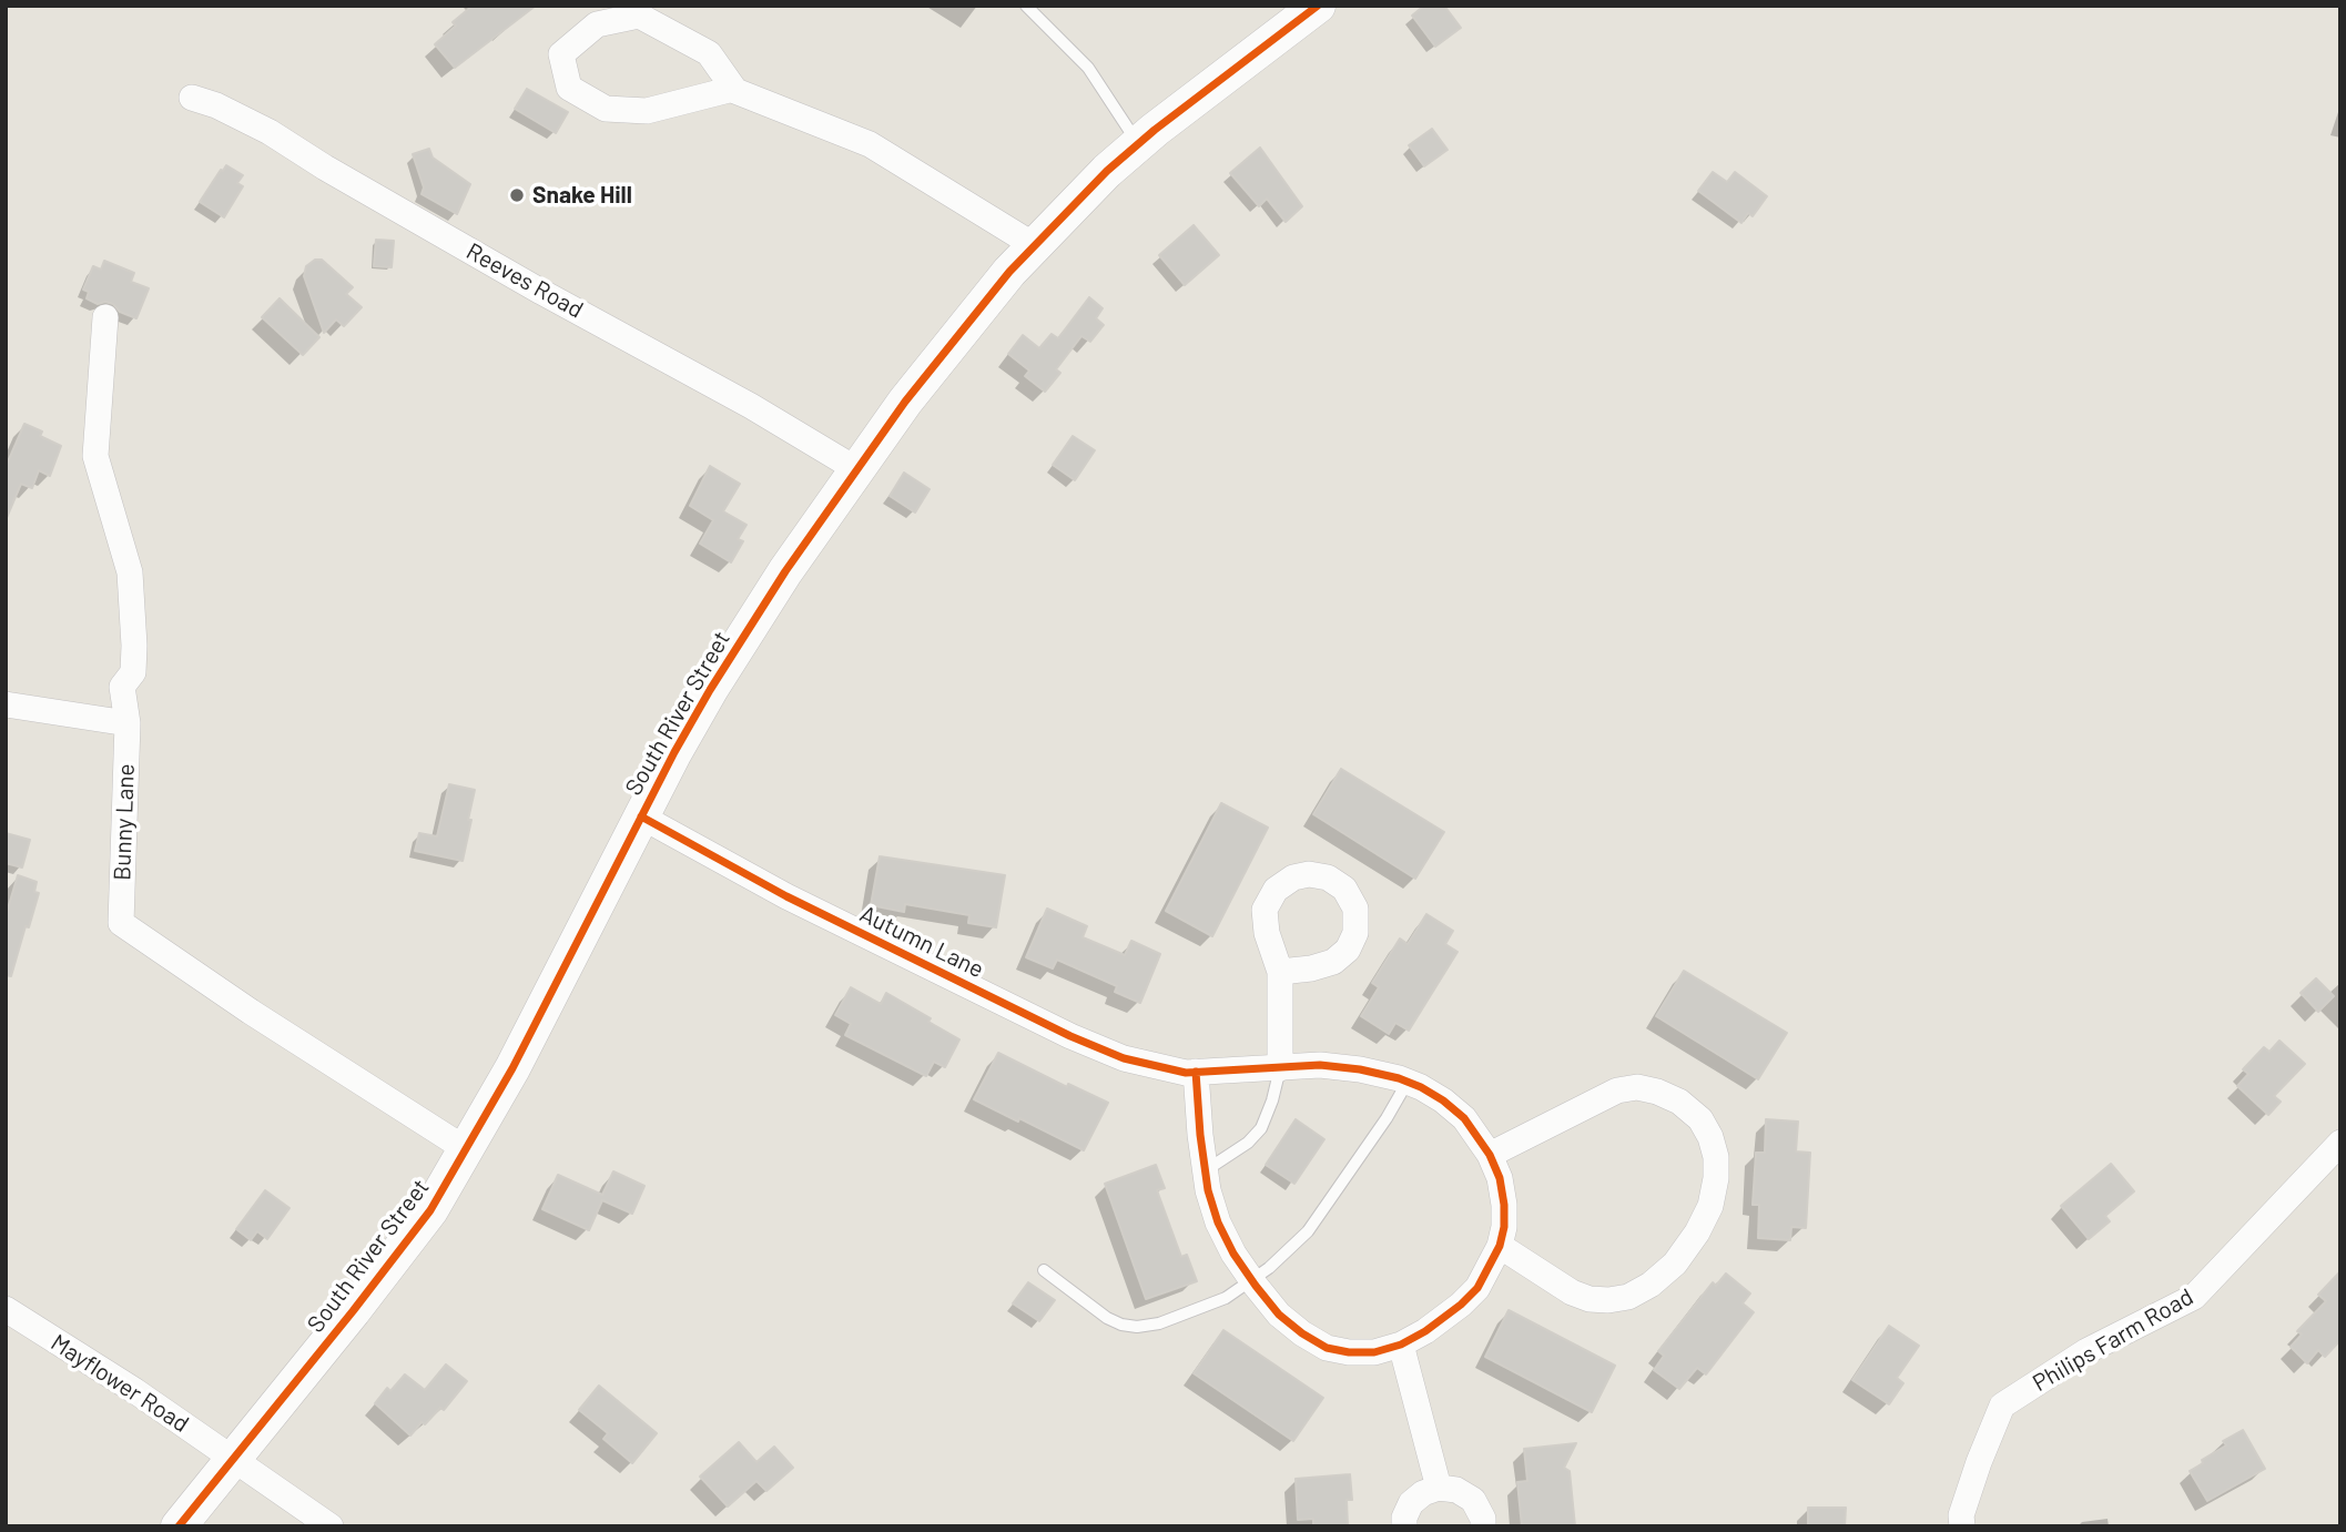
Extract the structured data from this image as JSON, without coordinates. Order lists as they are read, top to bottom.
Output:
{
  "streets": {
    "street": [
      "Reeves Road",
      "South River Street",
      "Bunny Lane",
      "Autumn Lane",
      "Philips Farm Road",
      "Mayflower Road"
    ]
  },
  "crossings": [
    ["Reeves Road", "South River Street"],
    ["South River Street", "Bunny Lane"],
    ["South River Street", "Autumn Lane"],
    ["South River Street", "Mayflower Road"]
  ],
  "places": ["Snake Hill"]
}
